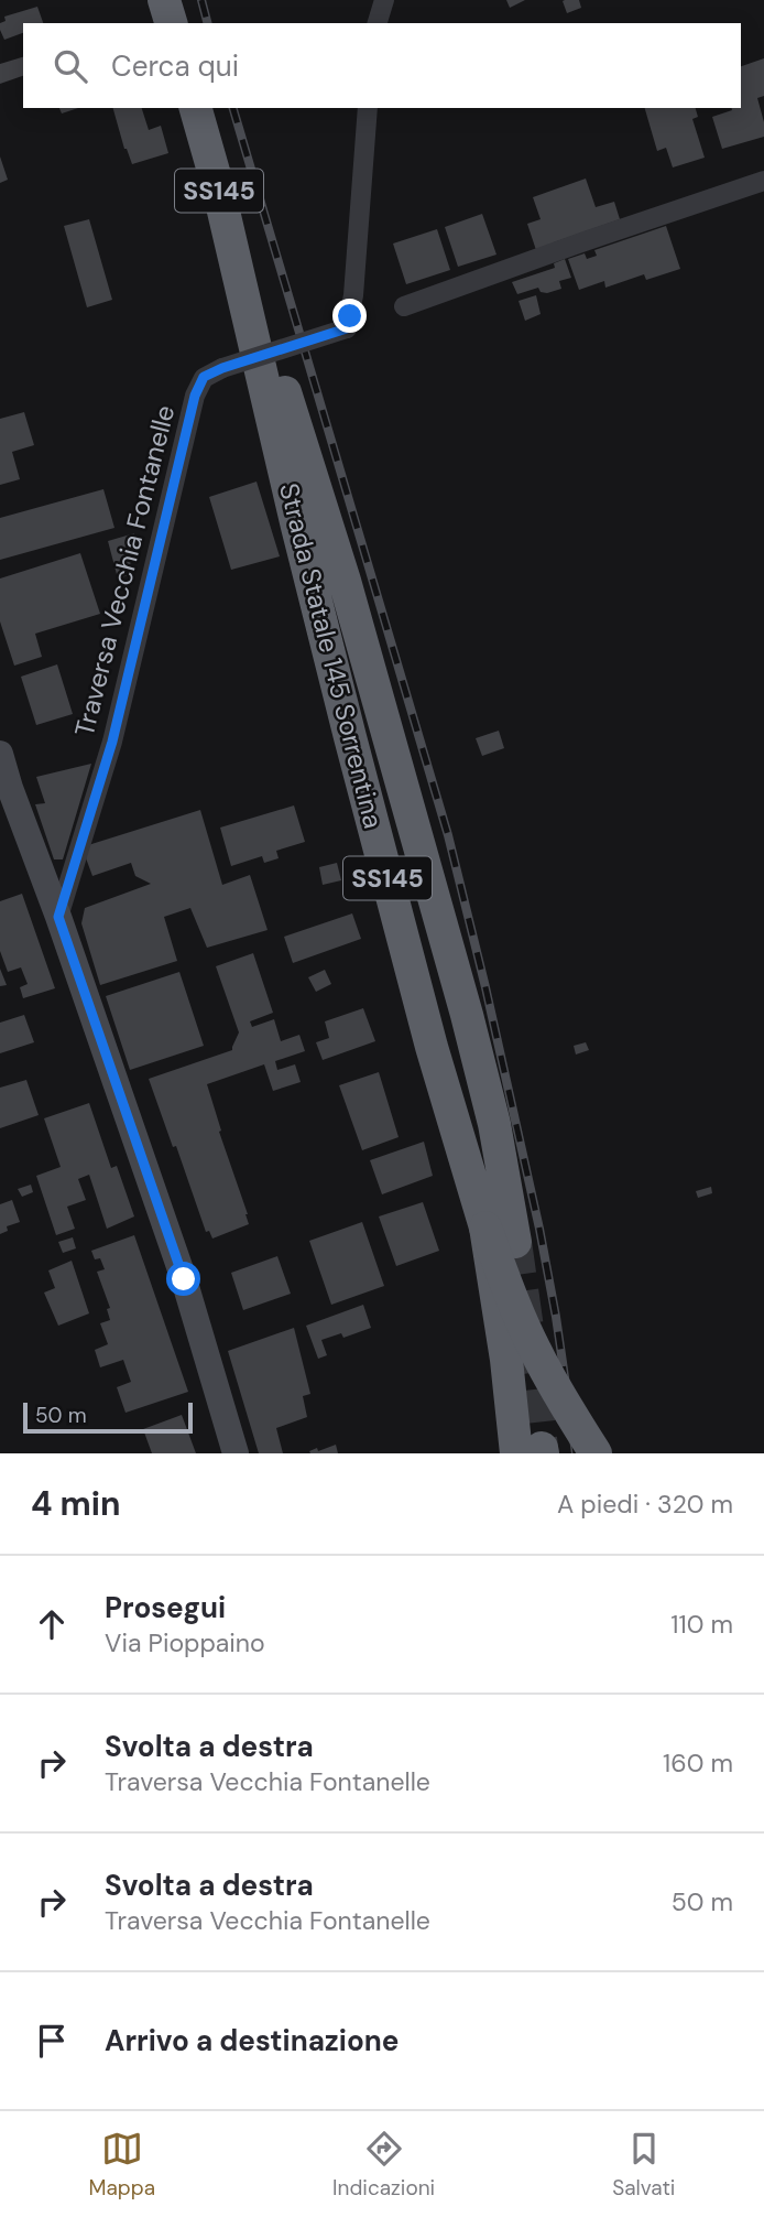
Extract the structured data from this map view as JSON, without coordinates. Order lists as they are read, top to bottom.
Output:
{
  "streets": {
    "highway": ["SS145", "Strada Statale 145 Sorrentina"],
    "street": ["Traversa Vecchia Fontanelle"]
  },
  "scale_bar": "50 m",
  "page": {
    "search": "Cerca qui",
    "scale": "50 m",
    "heading": ["4 min", "A piedi · 320 m"],
    "list": [
      ["Prosegui", "Via Pioppaino", "110 m"],
      ["Svolta a destra", "Traversa Vecchia Fontanelle", "160 m"],
      ["Svolta a destra", "Traversa Vecchia Fontanelle", "50 m"],
      "Arrivo a destinazione"
    ],
    "nav": ["Mappa", "Indicazioni", "Salvati"]
  }
}
